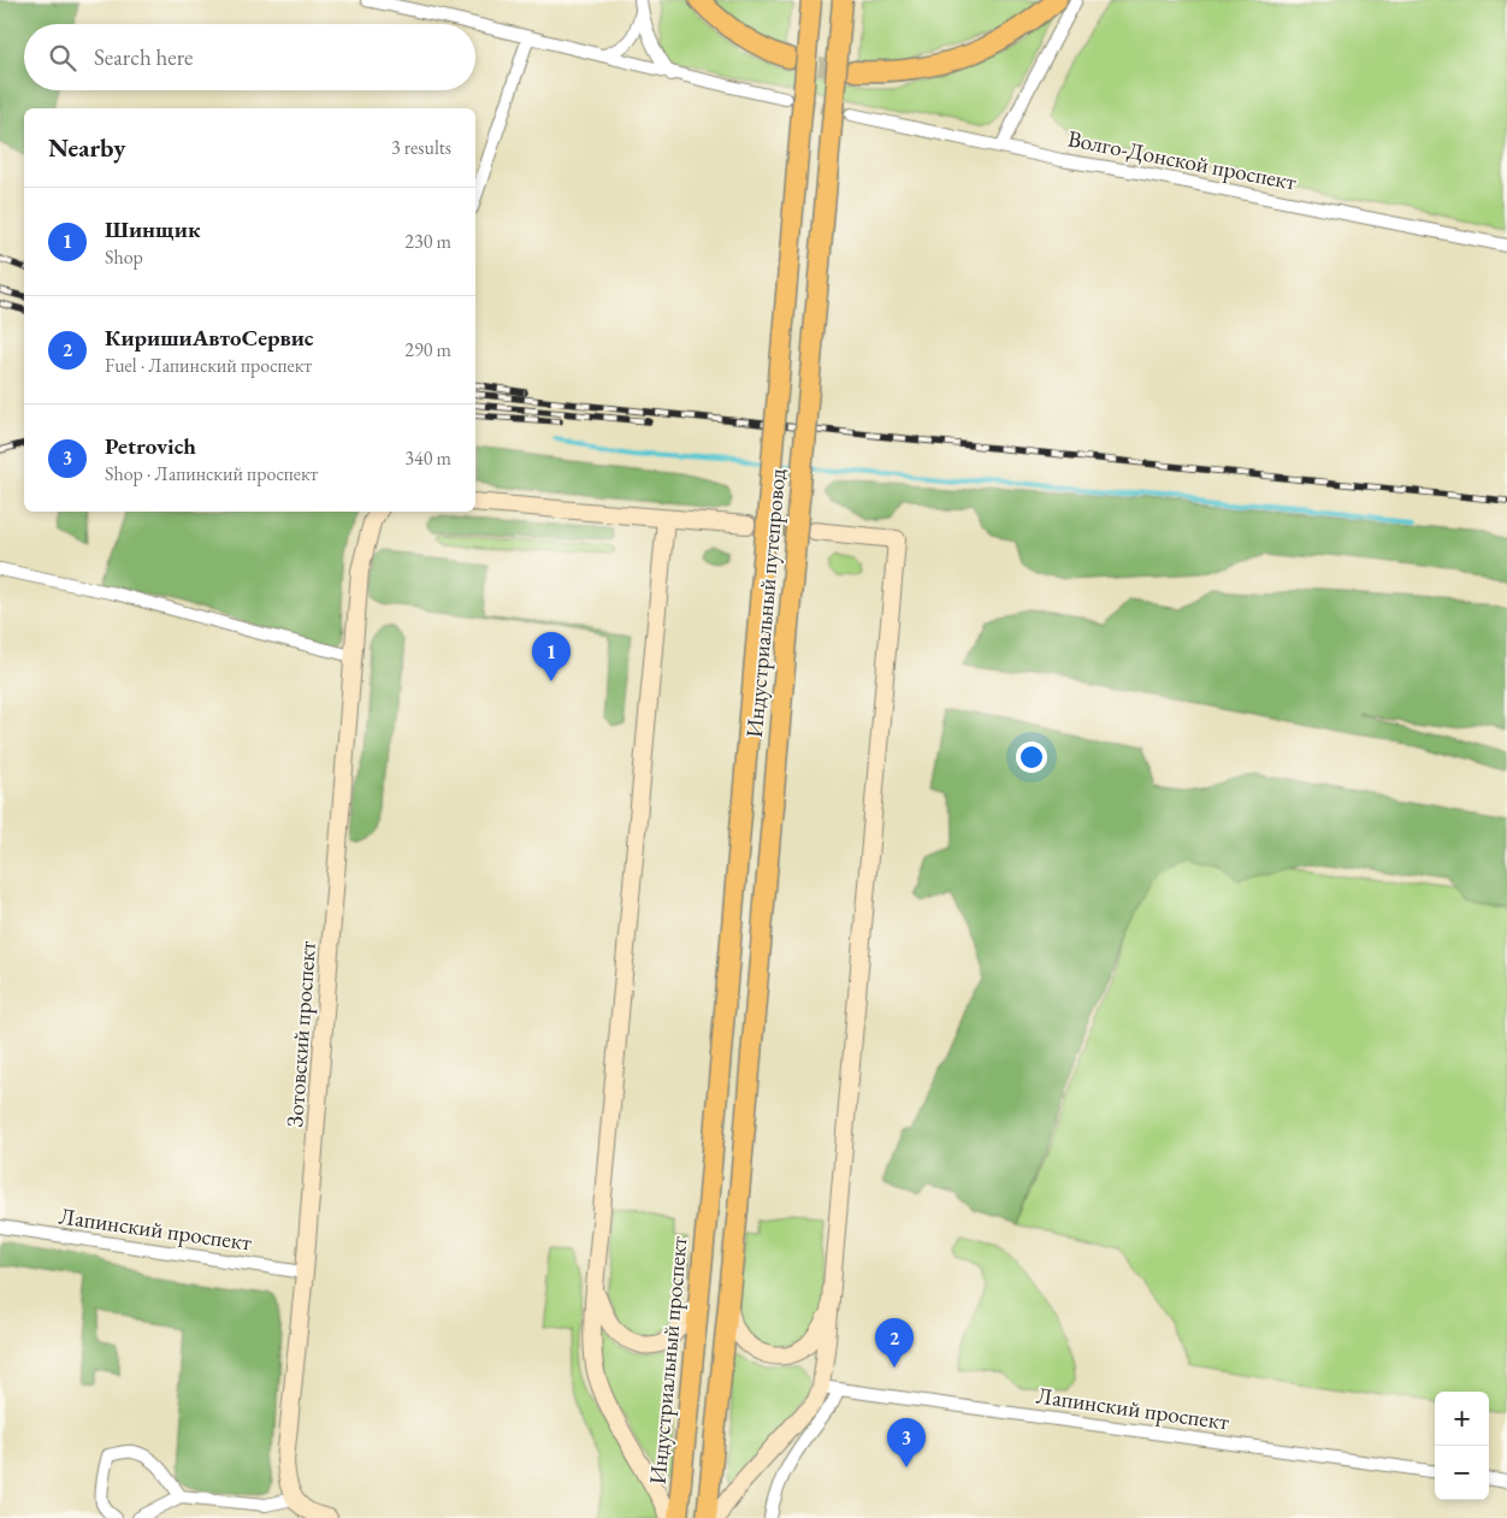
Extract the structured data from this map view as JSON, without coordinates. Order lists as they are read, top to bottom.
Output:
{
  "streets": {
    "main road": ["Индустриальный путепровод", "Индустриальный проспект"],
    "street": ["Волго-Донской проспект", "Зотовский проспект", "Лапинский проспект"]
  },
  "crossings": [
    ["Индустриальный путепровод", "Индустриальный проспект"],
    ["Зотовский проспект", "Лапинский проспект"]
  ],
  "page": {
    "search": "Search here",
    "heading": ["Nearby", "3 results"],
    "list": [
      {
        "mark": "1",
        "name": "Шинщик",
        "note": "Shop",
        "value": "230 m"
      },
      {
        "mark": "2",
        "name": "КиришиАвтоСервис",
        "note": "Fuel · Лапинский проспект",
        "value": "290 m"
      },
      {
        "mark": "3",
        "name": "Petrovich",
        "note": "Shop · Лапинский проспект",
        "value": "340 m"
      }
    ],
    "pins": ["1", "2", "3"],
    "map_buttons": ["+", "−"]
  }
}
